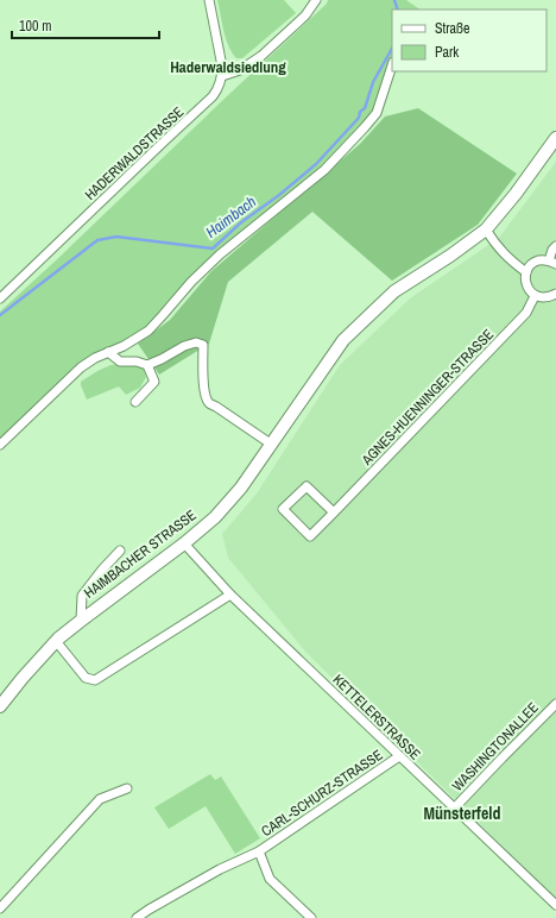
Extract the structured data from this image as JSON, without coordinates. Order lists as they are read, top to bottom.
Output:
{
  "streets": {
    "main road": ["HAIMBACHER STRASSE"],
    "street": [
      "HADERWALDSTRASSE",
      "AGNES-HUENNINGER-STRASSE",
      "KETTELERSTRASSE",
      "WASHINGTONALLEE",
      "CARL-SCHURZ-STRASSE"
    ]
  },
  "crossings": [
    ["HAIMBACHER STRASSE", "KETTELERSTRASSE"],
    ["KETTELERSTRASSE", "WASHINGTONALLEE"],
    ["KETTELERSTRASSE", "CARL-SCHURZ-STRASSE"]
  ],
  "districts": ["Haderwaldsiedlung", "Münsterfeld"],
  "water": ["Haimbach"],
  "legend": ["Straße", "Park"],
  "scale_bar": "100 m"
}
